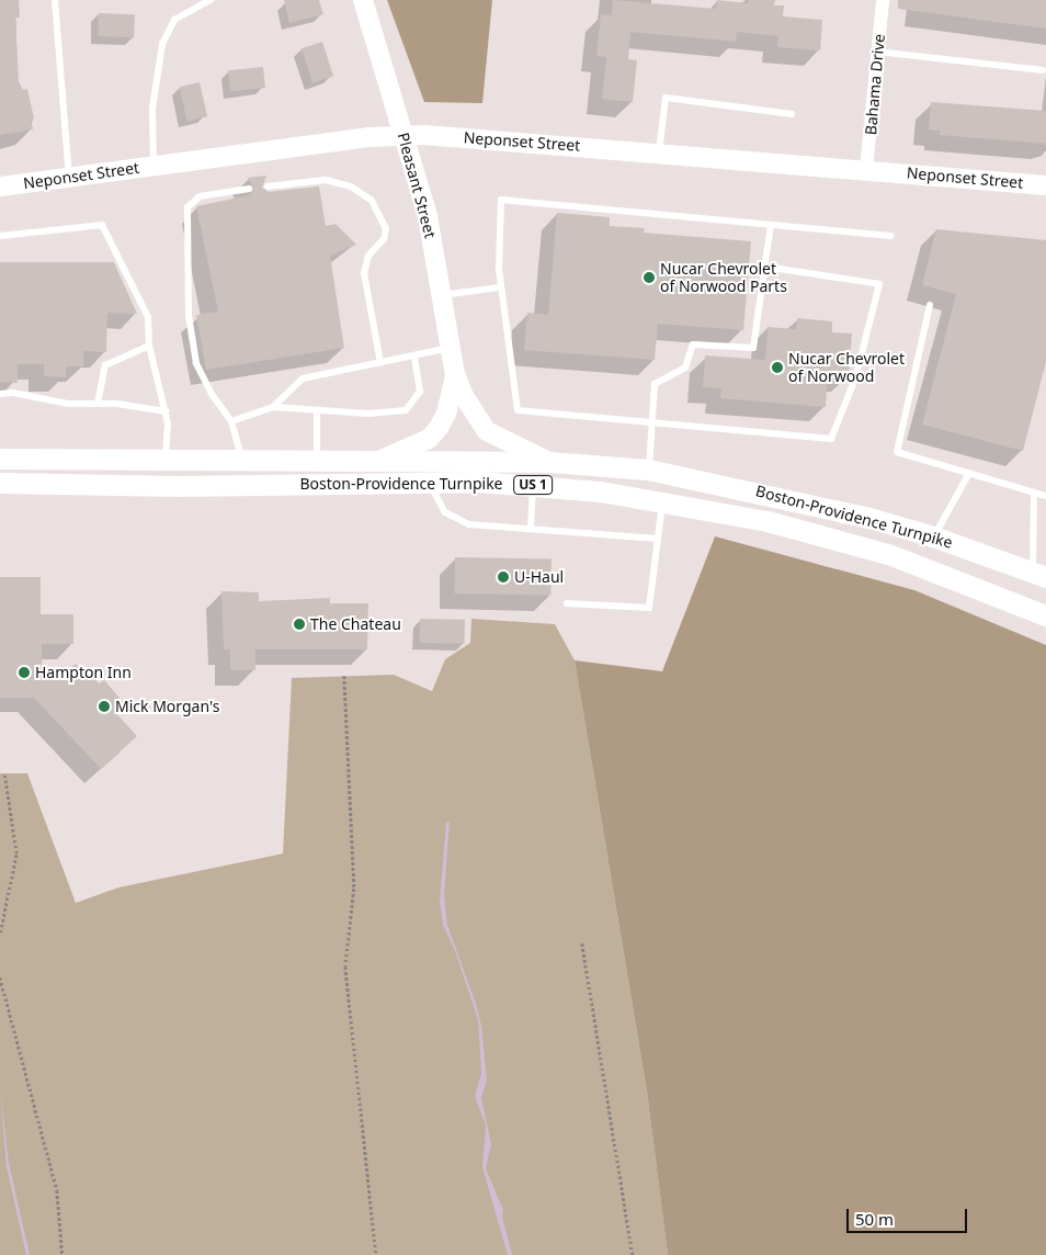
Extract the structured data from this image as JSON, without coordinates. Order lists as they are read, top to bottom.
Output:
{
  "streets": {
    "main road": ["Boston-Providence Turnpike", "US 1"],
    "street": ["Bahama Drive", "Neponset Street", "Pleasant Street"]
  },
  "crossings": [
    ["Bahama Drive", "Neponset Street"],
    ["Neponset Street", "Pleasant Street"],
    ["Pleasant Street", "Boston-Providence Turnpike"]
  ],
  "places": [
    "Nucar Chevrolet of Norwood Parts",
    "Nucar Chevrolet of Norwood",
    "U-Haul",
    "The Chateau",
    "Hampton Inn",
    "Mick Morgan's"
  ],
  "scale_bar": "50 m"
}
